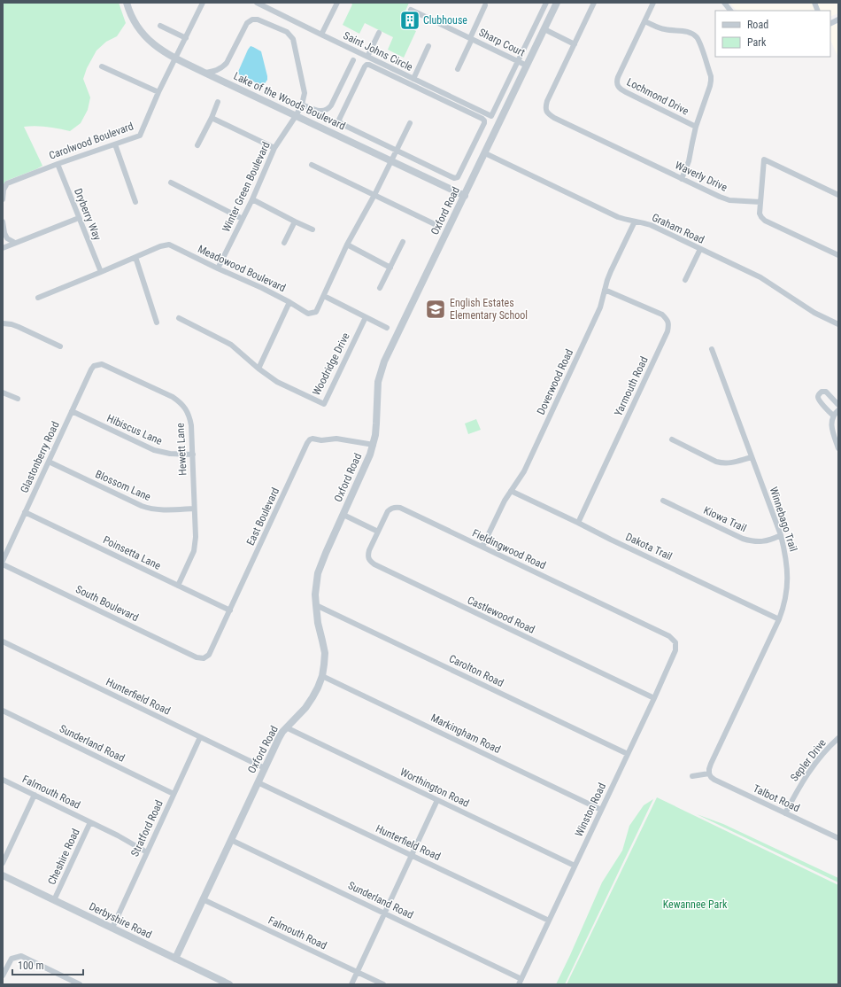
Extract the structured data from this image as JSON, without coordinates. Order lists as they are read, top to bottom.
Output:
{
  "streets": {
    "street": [
      "Sharp Court",
      "Saint Johns Circle",
      "Lochmond Drive",
      "Lake of the Woods Boulevard",
      "Carolwood Boulevard",
      "Waverly Drive",
      "Winter Green Boulevard",
      "Oxford Road",
      "Dryberry Way",
      "Graham Road",
      "Meadowood Boulevard",
      "Woodridge Drive",
      "Doverwood Road",
      "Yarmouth Road",
      "Hibiscus Lane",
      "Hewett Lane",
      "Glastonberry Road",
      "Blossom Lane",
      "East Boulevard",
      "Kiowa Trail",
      "Winnebago Trail",
      "Dakota Trail",
      "Fieldingwood Road",
      "Poinsetta Lane",
      "South Boulevard",
      "Castlewood Road",
      "Carolton Road",
      "Hunterfield Road",
      "Markingham Road",
      "Sunderland Road",
      "Sepler Drive",
      "Worthington Road",
      "Falmouth Road",
      "Talbot Road",
      "Winston Road",
      "Stratford Road",
      "Cheshire Road",
      "Derbyshire Road"
    ]
  },
  "crossings": [
    ["Sharp Court", "Oxford Road"],
    ["Saint Johns Circle", "Oxford Road"],
    ["Lake of the Woods Boulevard", "Carolwood Boulevard"],
    ["Lake of the Woods Boulevard", "Winter Green Boulevard"],
    ["Lake of the Woods Boulevard", "Oxford Road"],
    ["Lake of the Woods Boulevard", "Meadowood Boulevard"],
    ["Carolwood Boulevard", "Dryberry Way"],
    ["Winter Green Boulevard", "Meadowood Boulevard"],
    ["Oxford Road", "Graham Road"],
    ["Oxford Road", "East Boulevard"],
    ["Oxford Road", "Carolton Road"],
    ["Oxford Road", "Hunterfield Road"],
    ["Oxford Road", "Markingham Road"],
    ["Oxford Road", "Sunderland Road"],
    ["Oxford Road", "Worthington Road"],
    ["Oxford Road", "Falmouth Road"],
    ["Oxford Road", "Derbyshire Road"],
    ["Dryberry Way", "Meadowood Boulevard"],
    ["Graham Road", "Doverwood Road"],
    ["Doverwood Road", "Yarmouth Road"],
    ["Doverwood Road", "Dakota Trail"],
    ["Doverwood Road", "Fieldingwood Road"],
    ["Yarmouth Road", "Dakota Trail"],
    ["Hibiscus Lane", "Hewett Lane"],
    ["Hibiscus Lane", "Glastonberry Road"],
    ["Hewett Lane", "Glastonberry Road"],
    ["Hewett Lane", "Blossom Lane"],
    ["Hewett Lane", "Poinsetta Lane"],
    ["Glastonberry Road", "Blossom Lane"],
    ["Glastonberry Road", "Poinsetta Lane"],
    ["East Boulevard", "Poinsetta Lane"],
    ["East Boulevard", "South Boulevard"],
    ["Kiowa Trail", "Winnebago Trail"],
    ["Winnebago Trail", "Dakota Trail"],
    ["Winnebago Trail", "Talbot Road"],
    ["Fieldingwood Road", "Castlewood Road"],
    ["Fieldingwood Road", "Winston Road"],
    ["Castlewood Road", "Winston Road"],
    ["Carolton Road", "Winston Road"],
    ["Hunterfield Road", "Winston Road"],
    ["Hunterfield Road", "Stratford Road"],
    ["Markingham Road", "Winston Road"],
    ["Sunderland Road", "Winston Road"],
    ["Sunderland Road", "Stratford Road"],
    ["Sepler Drive", "Talbot Road"],
    ["Worthington Road", "Winston Road"],
    ["Falmouth Road", "Stratford Road"],
    ["Falmouth Road", "Cheshire Road"],
    ["Stratford Road", "Derbyshire Road"],
    ["Cheshire Road", "Derbyshire Road"]
  ],
  "parks": ["Kewannee Park"],
  "places": {
    "building": ["Clubhouse"],
    "school or university": ["English Estates Elementary School"]
  },
  "legend": ["Road", "Park"],
  "scale_bar": "100 m"
}
